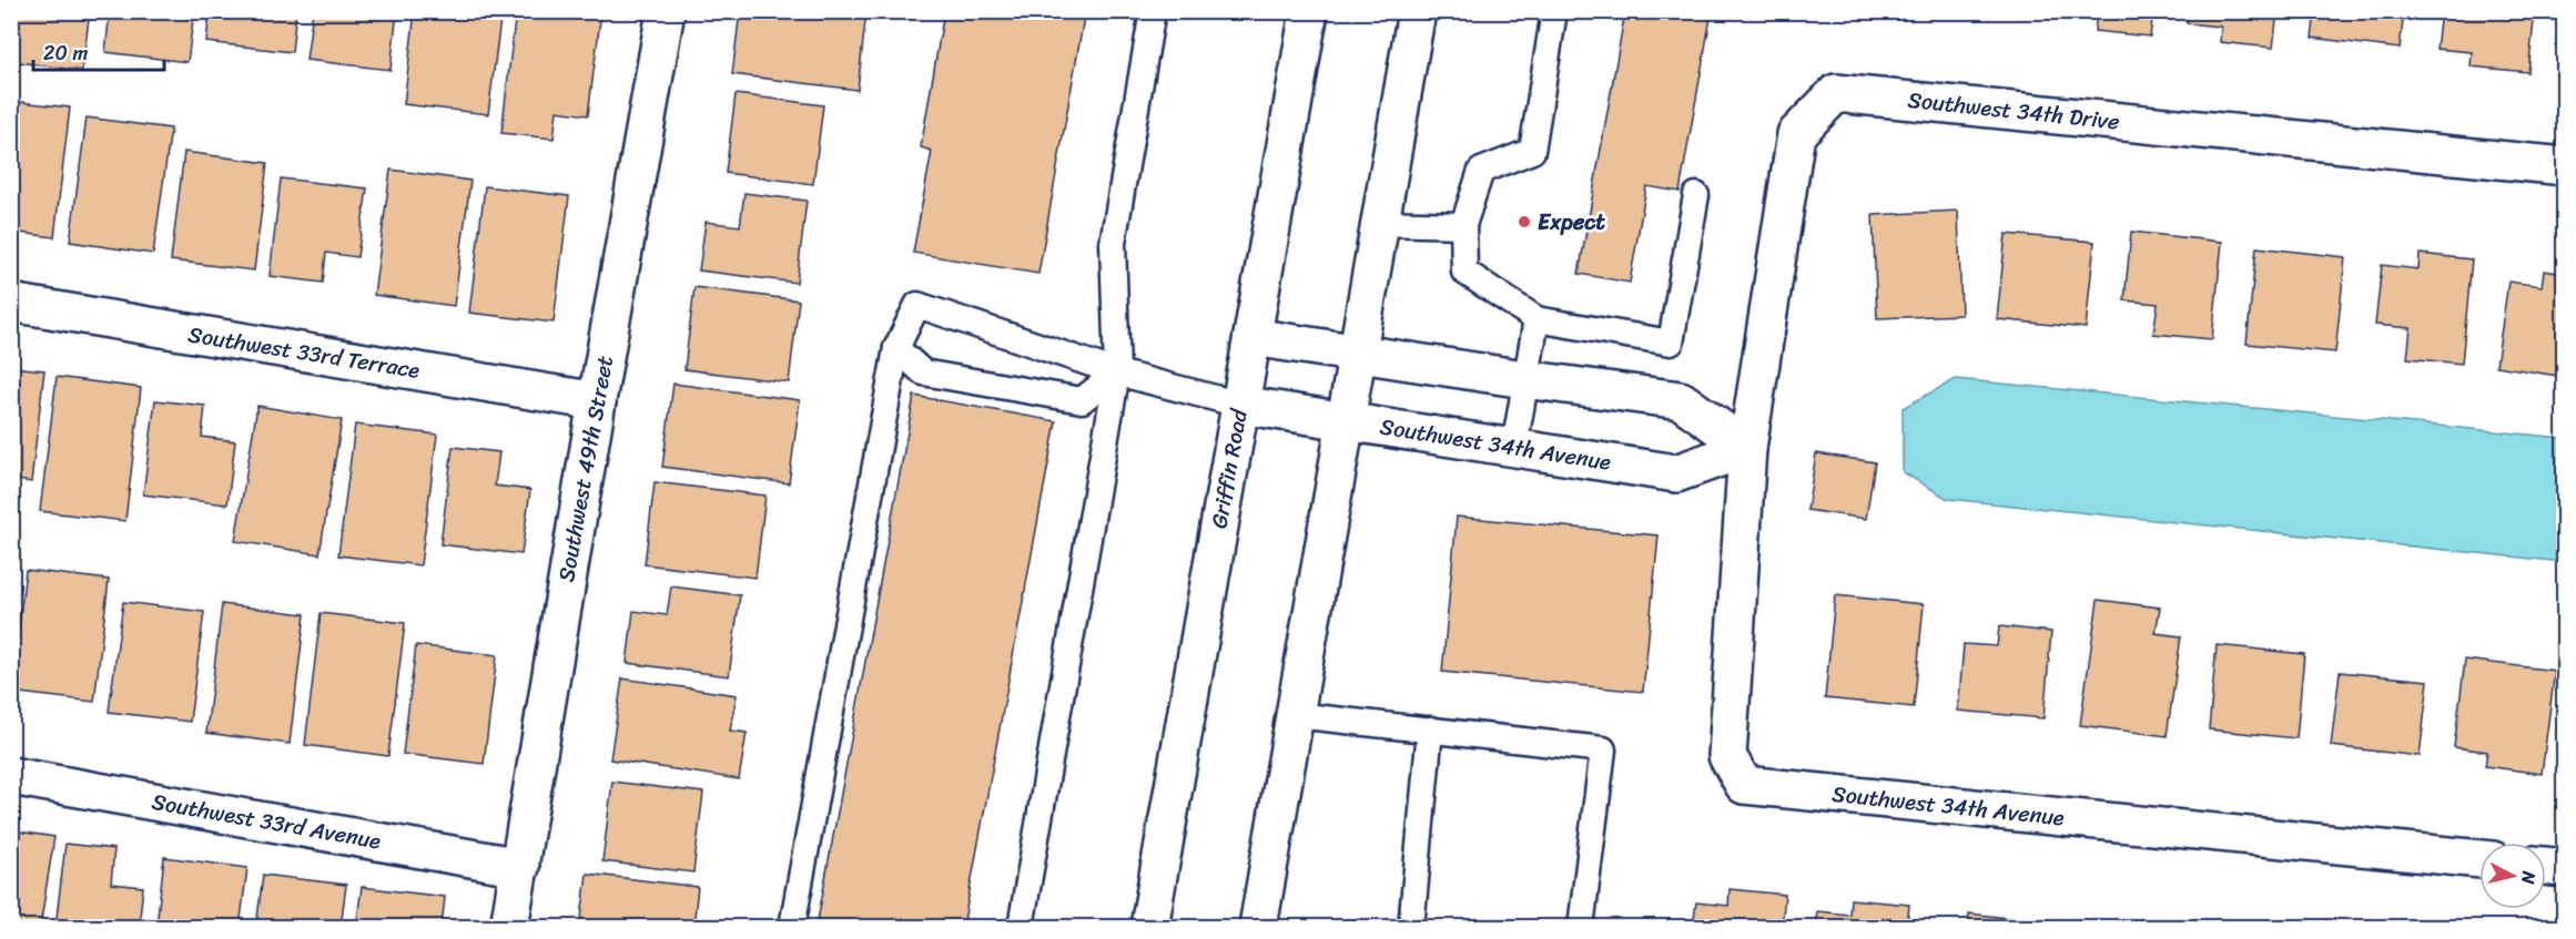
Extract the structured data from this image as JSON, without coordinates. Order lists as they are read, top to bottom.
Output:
{
  "streets": {
    "street": [
      "Southwest 34th Drive",
      "Southwest 33rd Terrace",
      "Southwest 34th Avenue",
      "Southwest 49th Street",
      "Griffin Road",
      "Southwest 33rd Avenue"
    ]
  },
  "crossings": [
    ["Southwest 34th Drive", "Southwest 34th Avenue"],
    ["Southwest 33rd Terrace", "Southwest 49th Street"],
    ["Southwest 34th Avenue", "Griffin Road"],
    ["Southwest 49th Street", "Southwest 33rd Avenue"]
  ],
  "places": ["Expect"],
  "scale_bar": "20 m",
  "north": "right"
}
